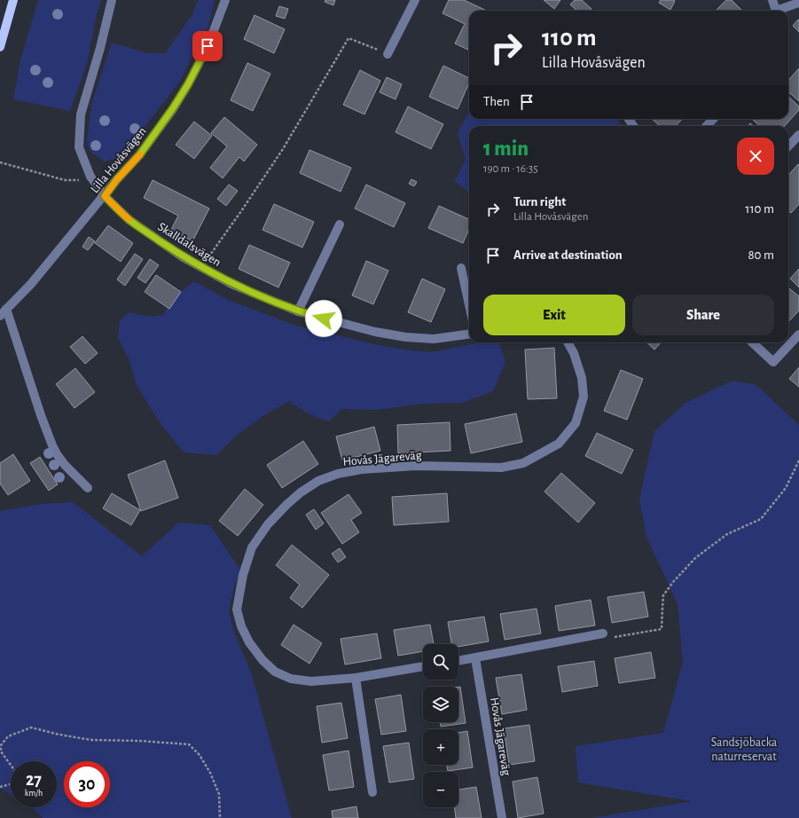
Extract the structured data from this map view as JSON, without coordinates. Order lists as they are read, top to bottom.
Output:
{
  "streets": {
    "street": ["Lilla Hovåsvägen", "Skalldalsvägen", "Hovås Jägareväg"]
  },
  "crossings": [
    ["Lilla Hovåsvägen", "Skalldalsvägen"]
  ],
  "parks": ["Sandsjöbacka naturreservat"],
  "page": {
    "turn": ["110 m", "Lilla Hovåsvägen"],
    "then": "Then",
    "heading": ["1 min", "190 m · 16:35"],
    "list": [
      {
        "name": "Turn right",
        "note": "Lilla Hovåsvägen",
        "value": "110 m"
      },
      {
        "name": "Arrive at destination",
        "value": "80 m"
      }
    ],
    "buttons": ["Exit", "Share"],
    "map_buttons": ["+", "−"],
    "speed": "27 km/h",
    "limit": "30"
  }
}
